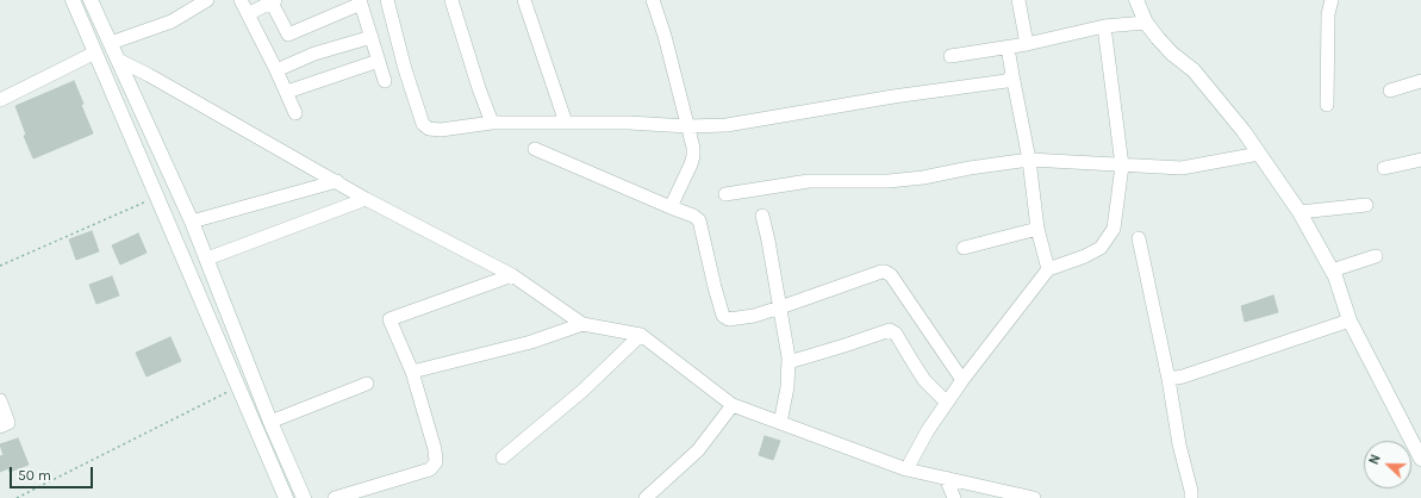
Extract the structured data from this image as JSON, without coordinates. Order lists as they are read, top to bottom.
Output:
{
  "scale_bar": "50 m",
  "north": "left"
}
